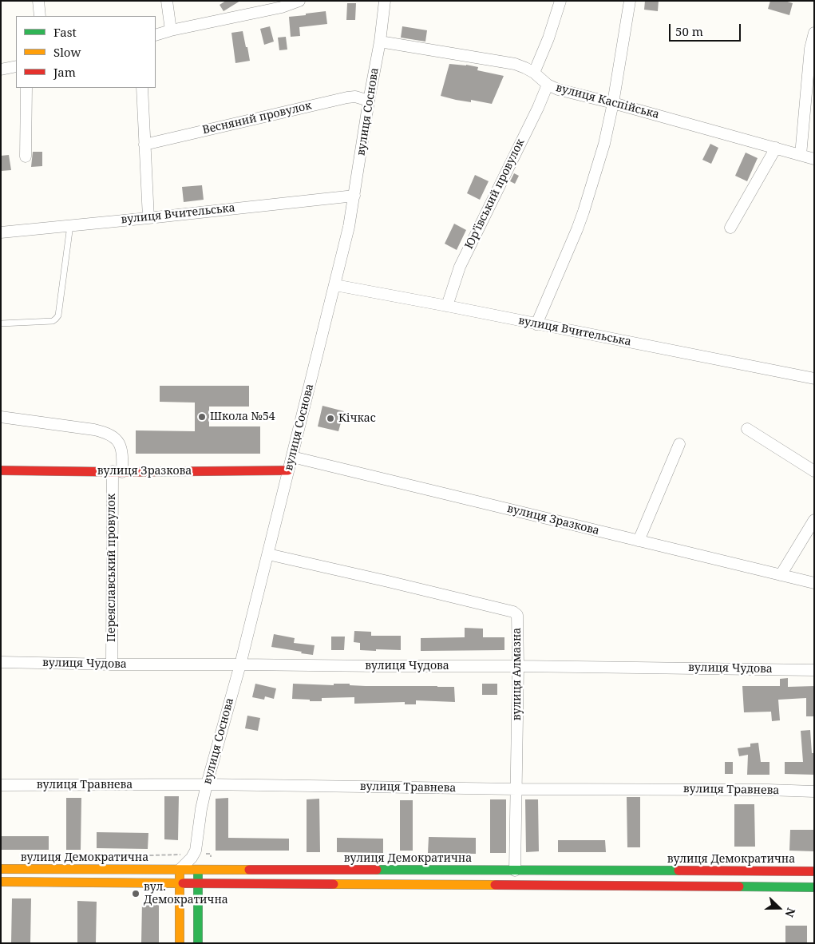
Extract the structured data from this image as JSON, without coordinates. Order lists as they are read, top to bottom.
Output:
{
  "streets": {
    "street": [
      "вулиця Каспійська",
      "вулиця Соснова",
      "Весняний провулок",
      "Юр’ївський провулок",
      "вулиця Вчительська",
      "вулиця Зразкова",
      "Переяславський провулок",
      "вулиця Чудова",
      "вулиця Алмазна",
      "вулиця Травнева",
      "вулиця Демократична"
    ]
  },
  "crossings": [
    ["вулиця Каспійська", "вулиця Соснова"],
    ["вулиця Каспійська", "Юр’ївський провулок"],
    ["вулиця Соснова", "Весняний провулок"],
    ["вулиця Соснова", "вулиця Вчительська"],
    ["вулиця Соснова", "вулиця Зразкова"],
    ["вулиця Соснова", "вулиця Чудова"],
    ["вулиця Соснова", "вулиця Алмазна"],
    ["вулиця Соснова", "вулиця Травнева"],
    ["вулиця Соснова", "вулиця Демократична"],
    ["Юр’ївський провулок", "вулиця Вчительська"],
    ["вулиця Зразкова", "Переяславський провулок"],
    ["Переяславський провулок", "вулиця Чудова"],
    ["вулиця Чудова", "вулиця Алмазна"],
    ["вулиця Алмазна", "вулиця Травнева"],
    ["вулиця Алмазна", "вулиця Демократична"]
  ],
  "places": ["Школа №54", "Кічкас", "вул. Демократична"],
  "legend": ["Fast", "Slow", "Jam"],
  "scale_bar": "50 m",
  "north": "right"
}
